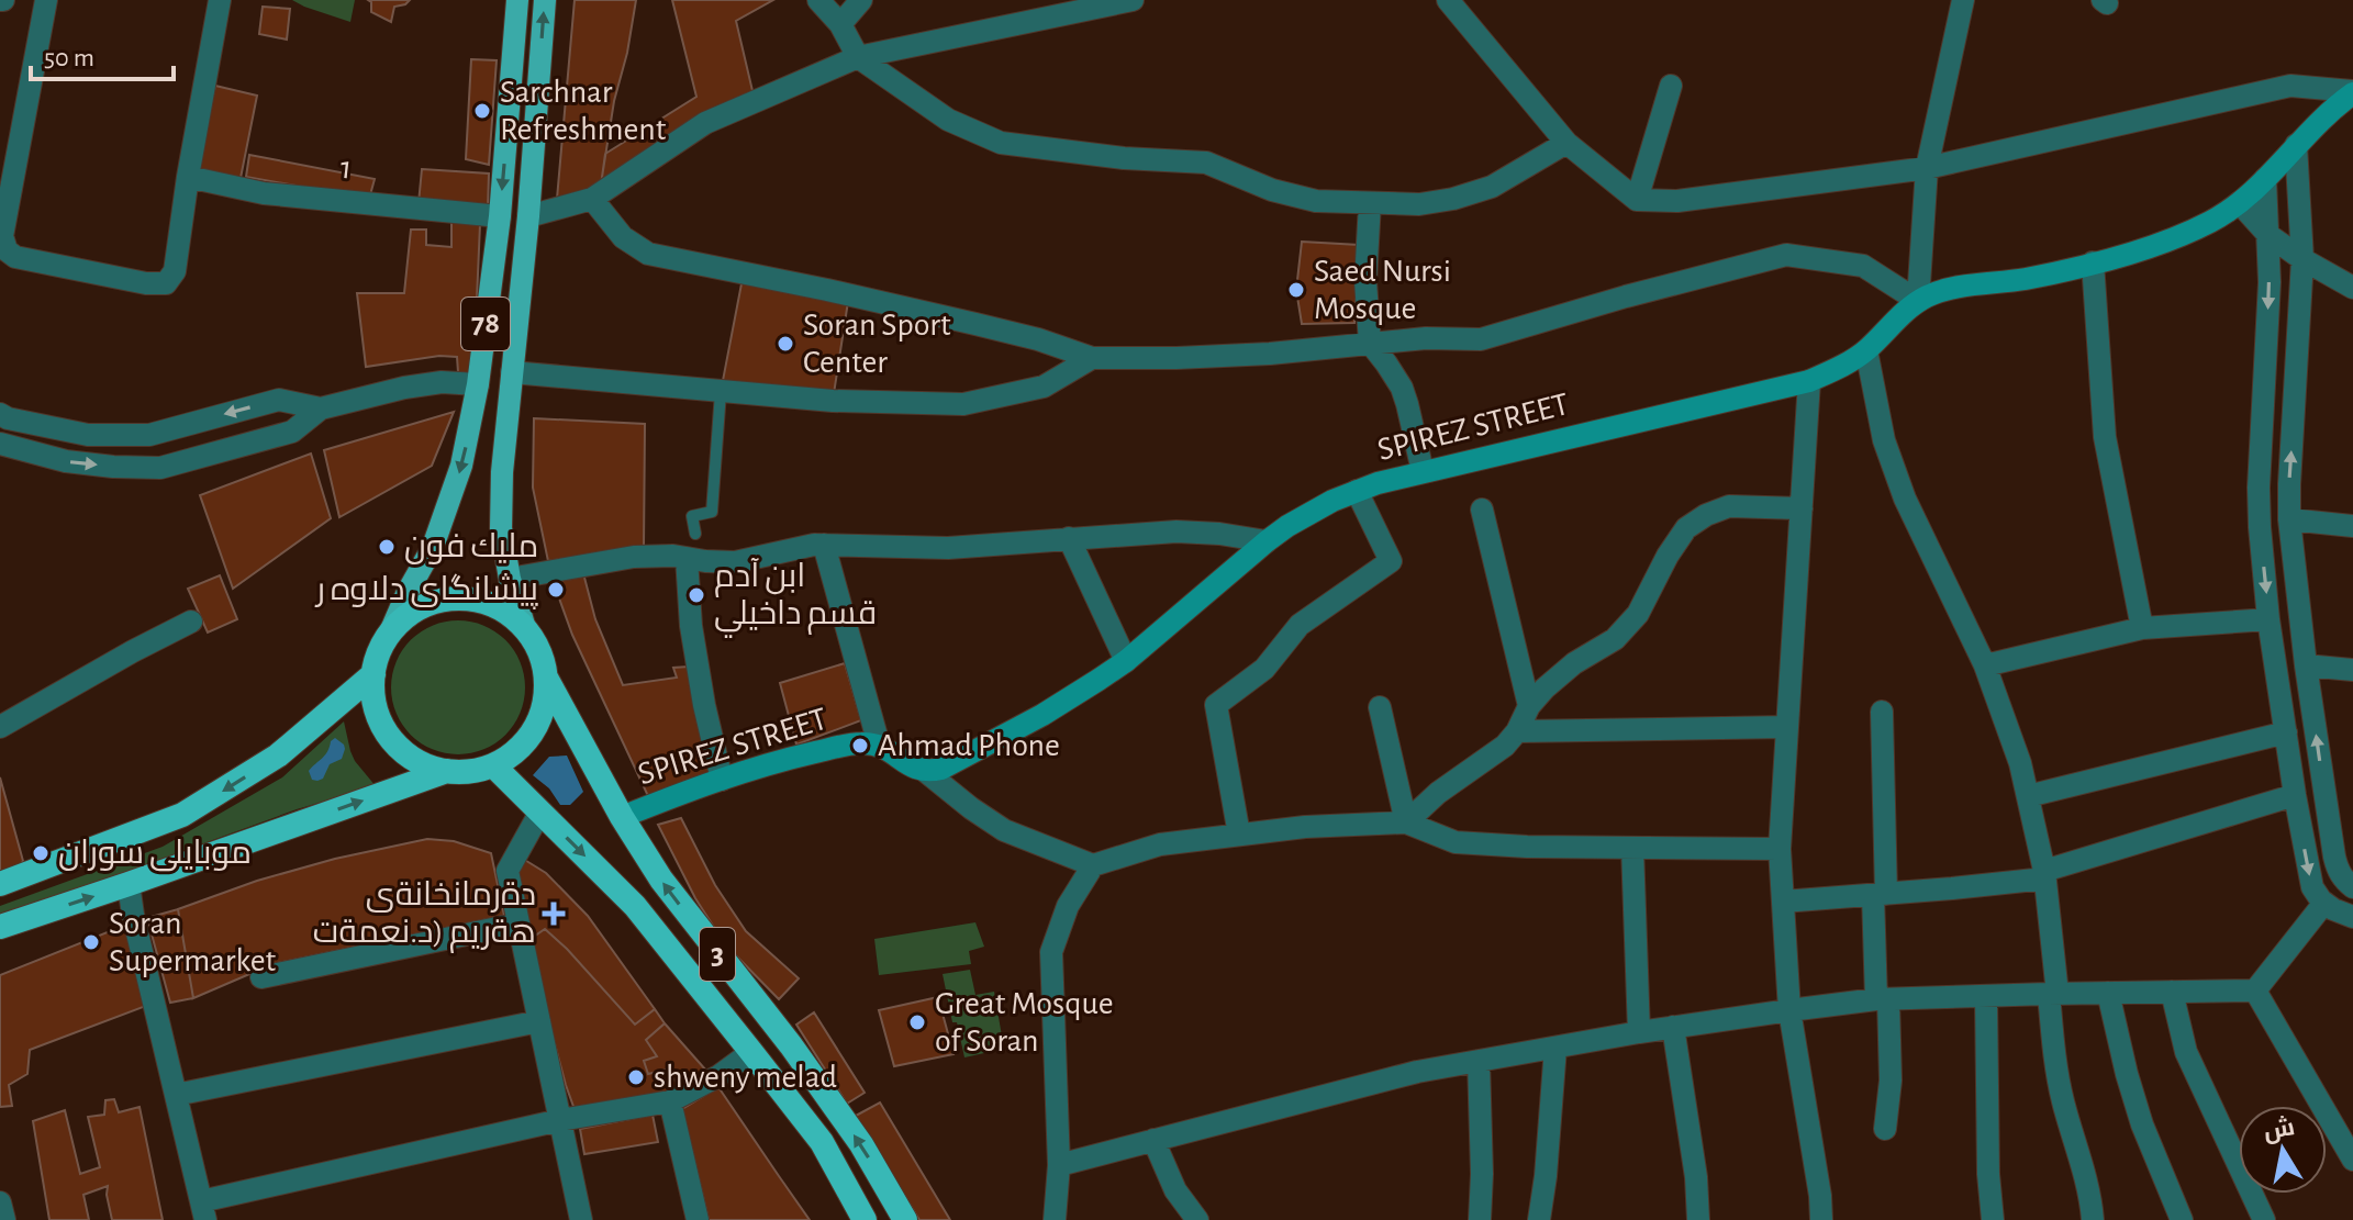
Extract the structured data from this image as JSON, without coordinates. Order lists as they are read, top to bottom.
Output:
{
  "streets": {
    "highway": ["3"],
    "main road": ["78", "SPIREZ STREET"],
    "street": ["1"]
  },
  "crossings": [
    ["1", "78"],
    ["78", "3"],
    ["SPIREZ STREET", "3"]
  ],
  "places": {
    "other": [
      "Sarchnar Refreshment",
      "Saed Nursi Mosque",
      "Soran Sport Center",
      "مليك فون",
      "پیشانگای دلاوه ر",
      "ابن آدم قسم داخيلي",
      "Ahmad Phone",
      "موبايلى سوران",
      "Soran Supermarket",
      "Great Mosque of Soran",
      "shweny melad"
    ],
    "health": ["دةرمانخانةى هةريم (د.نعمةت"]
  },
  "scale_bar": "50 m",
  "north": "top"
}
